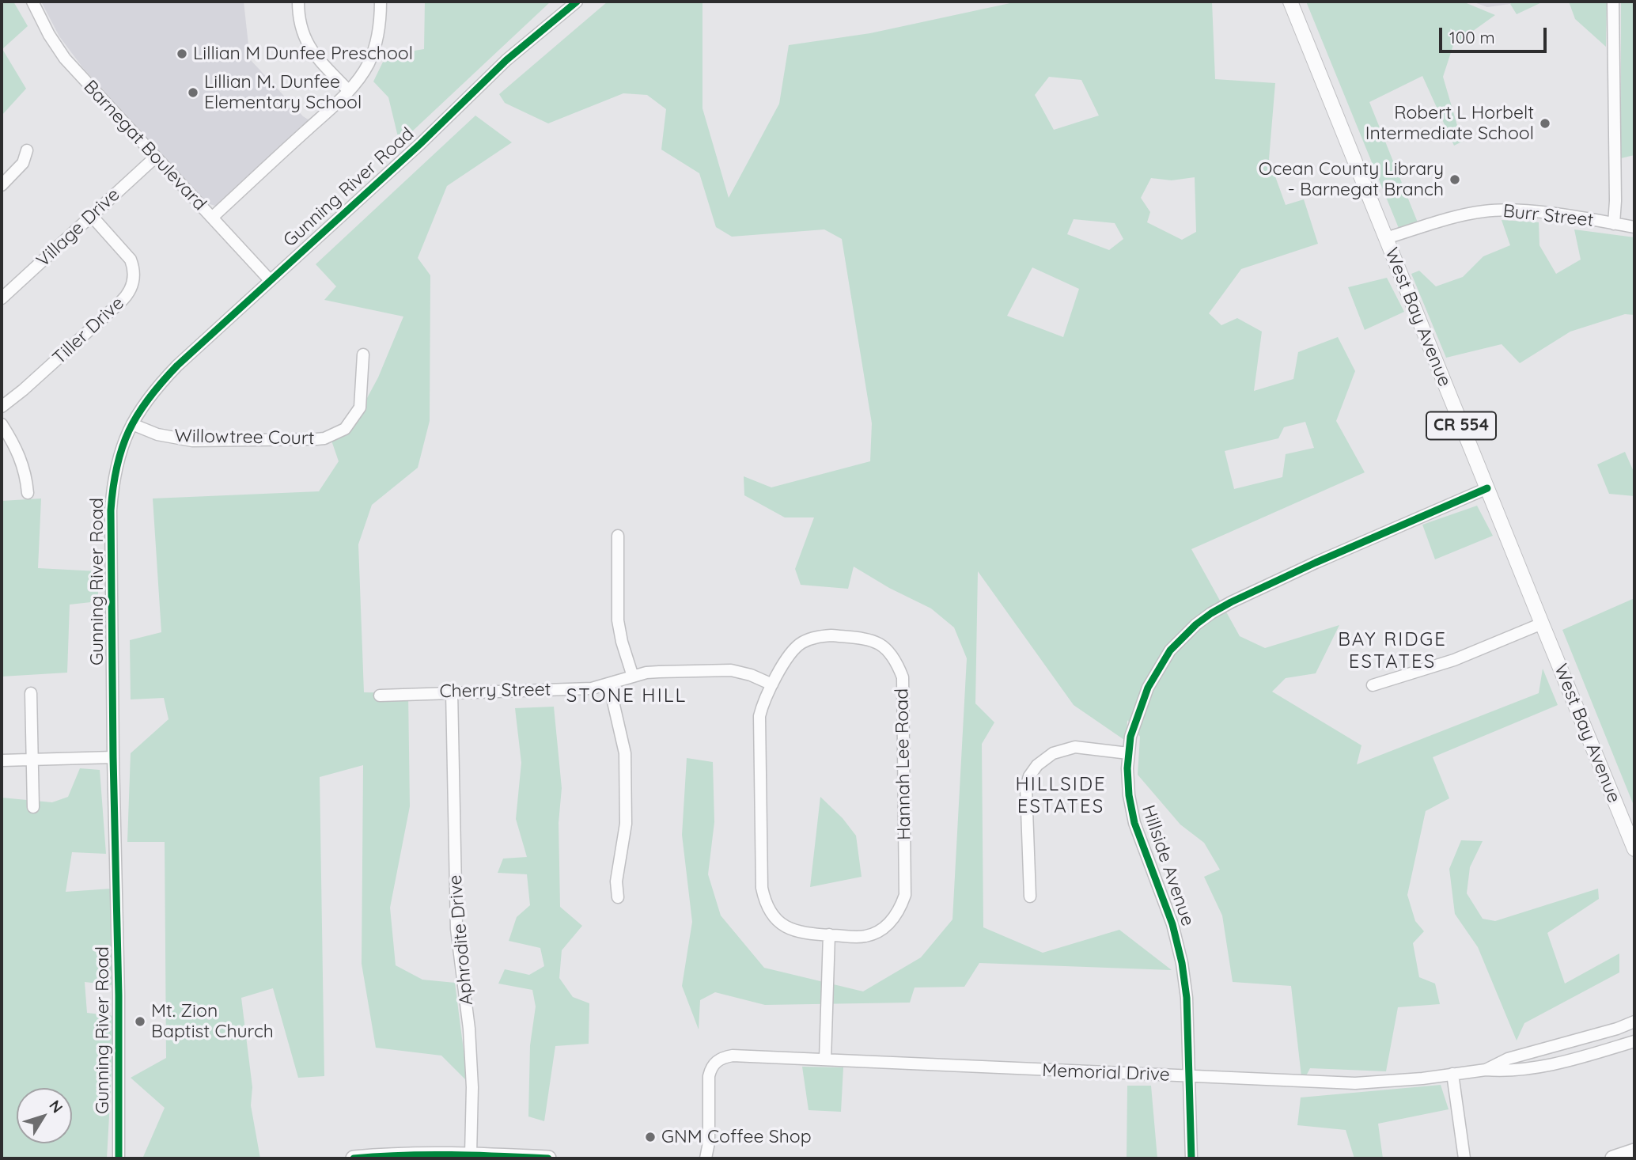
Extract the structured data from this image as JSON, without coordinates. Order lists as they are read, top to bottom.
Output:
{
  "streets": {
    "main road": ["West Bay Avenue", "CR 554"],
    "street": [
      "Barnegat Boulevard",
      "Gunning River Road",
      "Burr Street",
      "Village Drive",
      "Tiller Drive",
      "Willowtree Court",
      "Cherry Street",
      "Hannah Lee Road",
      "Hillside Avenue",
      "Aphrodite Drive",
      "Memorial Drive"
    ]
  },
  "crossings": [
    ["Barnegat Boulevard", "Gunning River Road"],
    ["Barnegat Boulevard", "Village Drive"],
    ["Gunning River Road", "Willowtree Court"],
    ["Burr Street", "West Bay Avenue"],
    ["Village Drive", "Tiller Drive"],
    ["West Bay Avenue", "Hillside Avenue"],
    ["Cherry Street", "Hannah Lee Road"],
    ["Cherry Street", "Aphrodite Drive"],
    ["Hillside Avenue", "Memorial Drive"]
  ],
  "districts": ["BAY RIDGE ESTATES", "STONE HILL", "HILLSIDE ESTATES"],
  "places": [
    "Lillian M Dunfee Preschool",
    "Lillian M. Dunfee Elementary School",
    "Robert L Horbelt Intermediate School",
    "Ocean County Library - Barnegat Branch",
    "Mt. Zion Baptist Church",
    "GNM Coffee Shop"
  ],
  "scale_bar": "100 m",
  "north": "top right"
}
